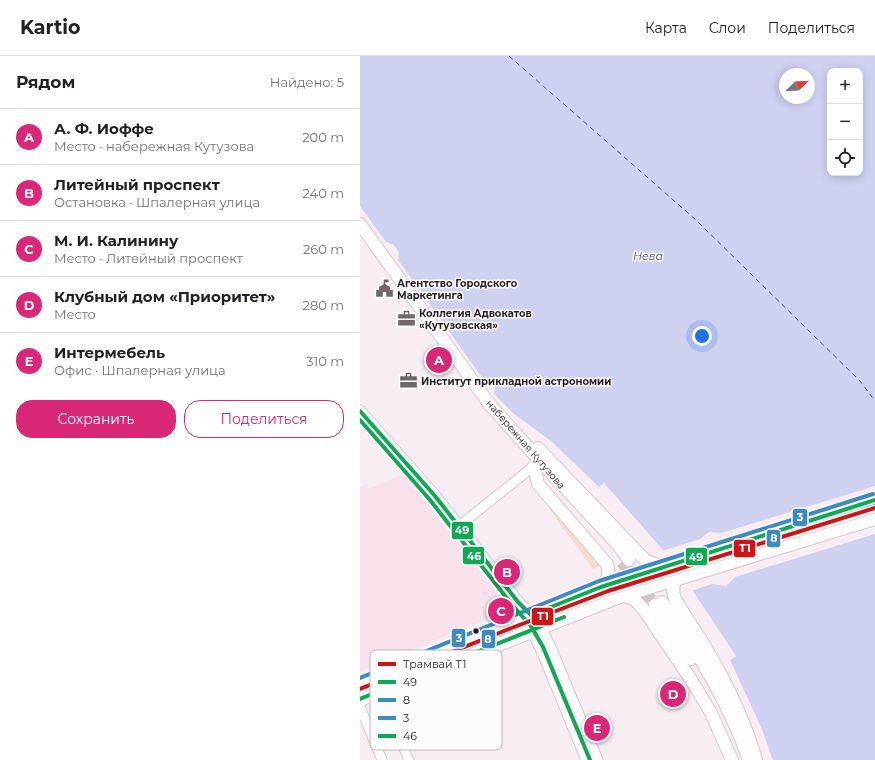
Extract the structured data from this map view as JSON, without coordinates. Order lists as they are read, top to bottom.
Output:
{
  "streets": {
    "main road": ["набережная Кутузова"]
  },
  "water": ["Нева"],
  "places": {
    "public building": ["Агентство Городского Маркетинга"],
    "office": ["Коллегия Адвокатов «Кутузовская»", "Институт прикладной астрономии"]
  },
  "lines": [
    "transit line 49",
    "transit line 46",
    "transit line 3",
    "transit line 8",
    "tram line Т1"
  ],
  "legend": [
    "Трамвай Т1",
    "49",
    "8",
    "3",
    "46"
  ],
  "north": "top right",
  "page": {
    "header": "Kartio",
    "nav": ["Карта", "Слои", "Поделиться"],
    "heading": ["Рядом", "Найдено: 5"],
    "map_buttons": ["+", "−"],
    "list": [
      {
        "mark": "A",
        "name": "А. Ф. Иоффе",
        "note": "Место · набережная Кутузова",
        "value": "200 m"
      },
      {
        "mark": "B",
        "name": "Литейный проспект",
        "note": "Остановка · Шпалерная улица",
        "value": "240 m"
      },
      {
        "mark": "C",
        "name": "М. И. Калинину",
        "note": "Место · Литейный проспект",
        "value": "260 m"
      },
      {
        "mark": "D",
        "name": "Клубный дом «Приоритет»",
        "note": "Место",
        "value": "280 m"
      },
      {
        "mark": "E",
        "name": "Интермебель",
        "note": "Офис · Шпалерная улица",
        "value": "310 m"
      }
    ],
    "pins": [
      "A",
      "B",
      "C",
      "D",
      "E"
    ],
    "buttons": ["Сохранить", "Поделиться"]
  }
}
